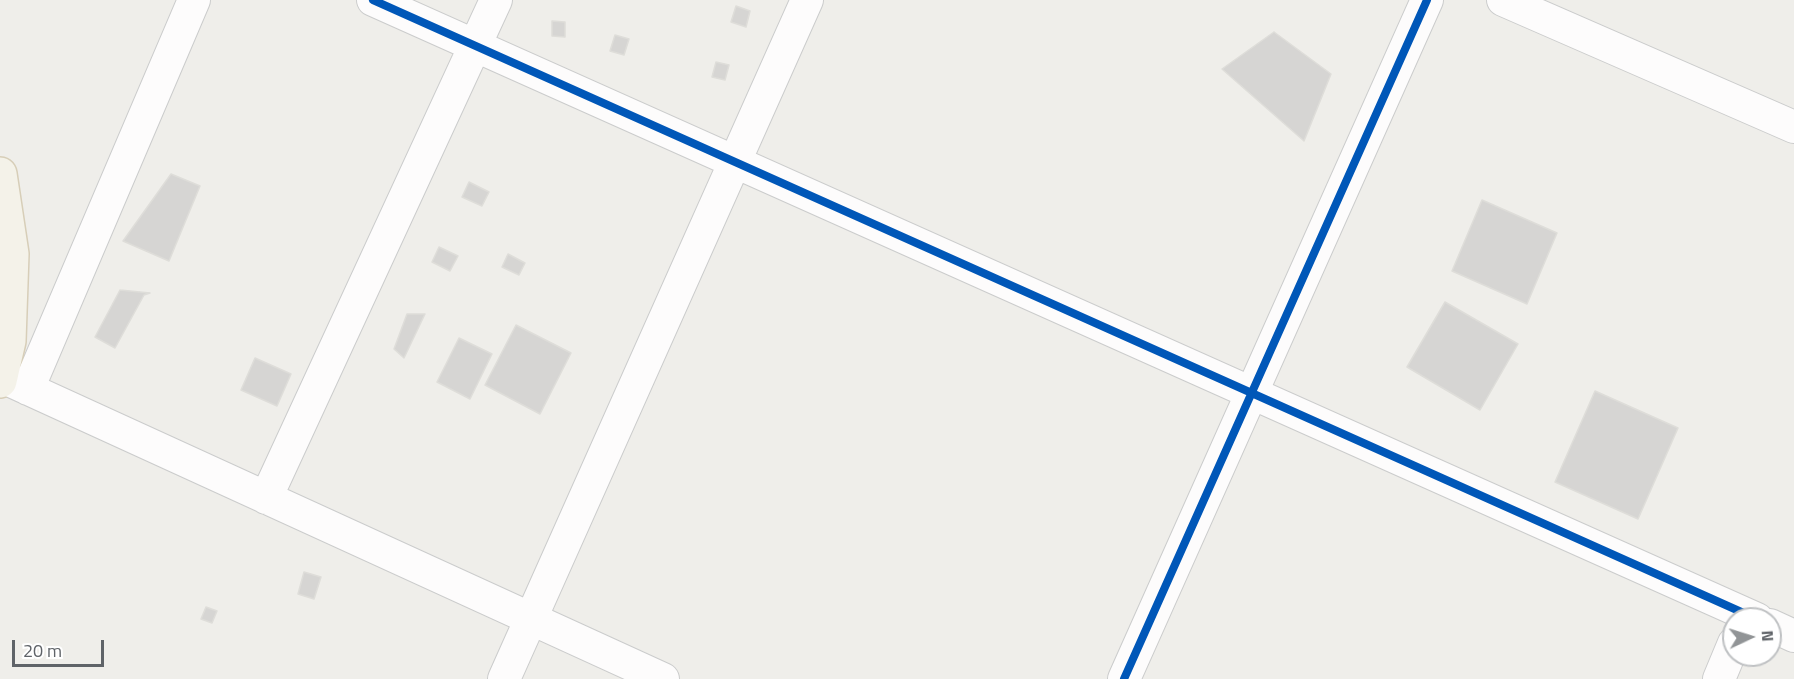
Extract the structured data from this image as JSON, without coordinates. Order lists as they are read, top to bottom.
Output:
{
  "scale_bar": "20 m",
  "north": "right"
}
